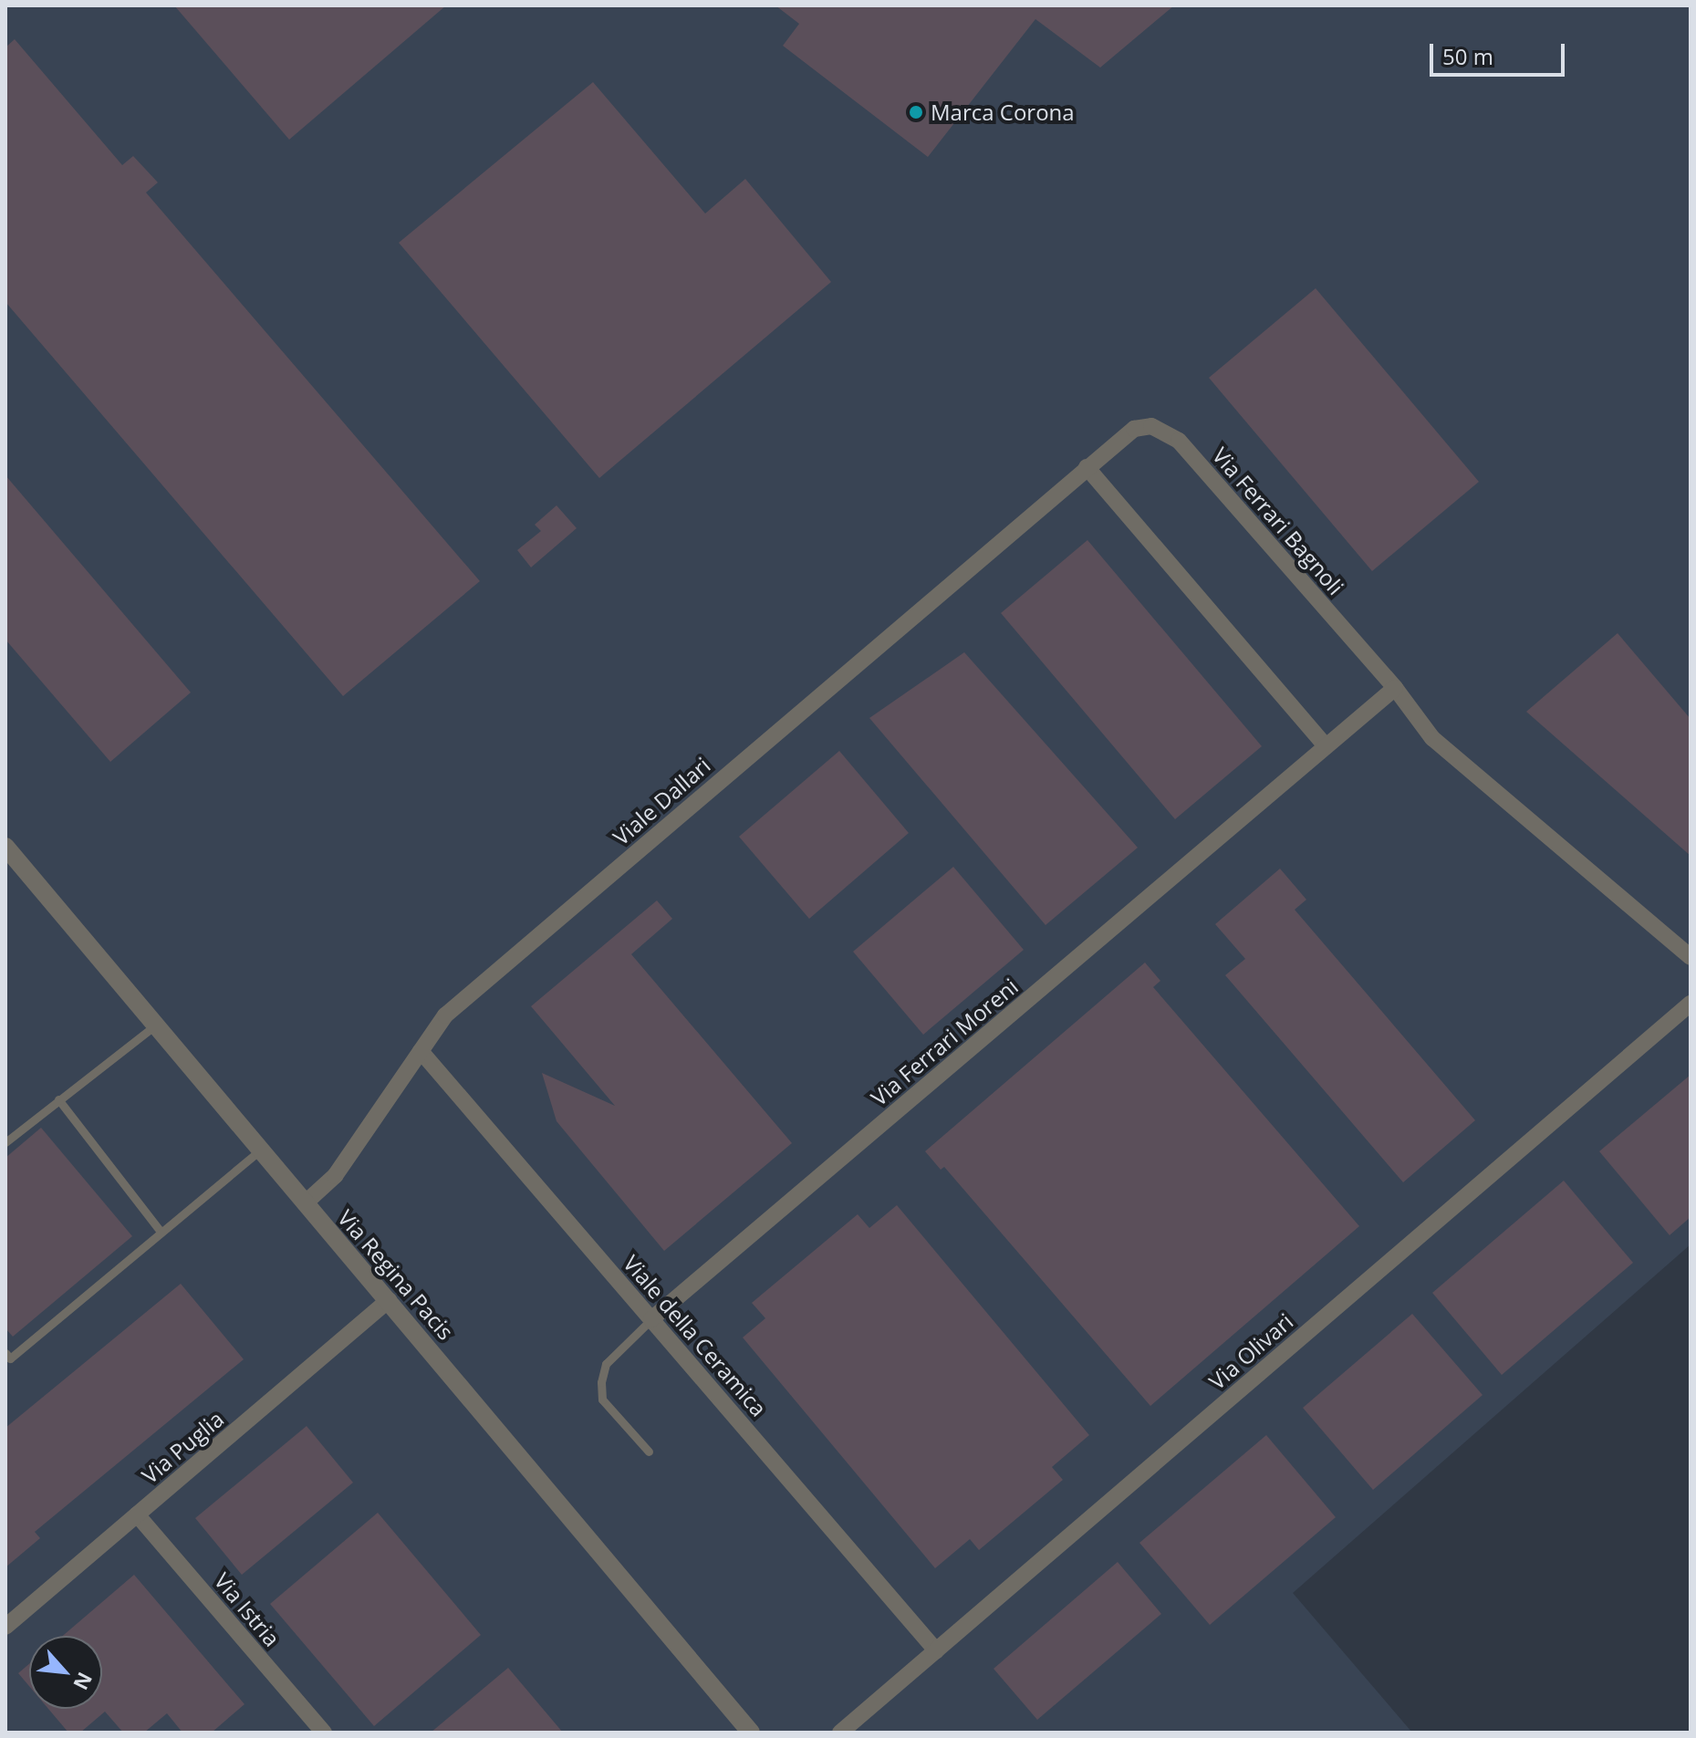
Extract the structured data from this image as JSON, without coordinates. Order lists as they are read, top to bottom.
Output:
{
  "streets": {
    "street": [
      "Via Ferrari Bagnoli",
      "Viale Dallari",
      "Via Ferrari Moreni",
      "Via Regina Pacis",
      "Viale della Ceramica",
      "Via Olivari",
      "Via Puglia",
      "Via Istria"
    ]
  },
  "crossings": [
    ["Via Ferrari Bagnoli", "Viale Dallari"],
    ["Via Ferrari Bagnoli", "Via Ferrari Moreni"],
    ["Viale Dallari", "Via Regina Pacis"],
    ["Viale Dallari", "Viale della Ceramica"],
    ["Via Ferrari Moreni", "Viale della Ceramica"],
    ["Via Regina Pacis", "Via Puglia"],
    ["Viale della Ceramica", "Via Olivari"],
    ["Via Puglia", "Via Istria"]
  ],
  "places": ["Marca Corona"],
  "scale_bar": "50 m",
  "north": "bottom right"
}
